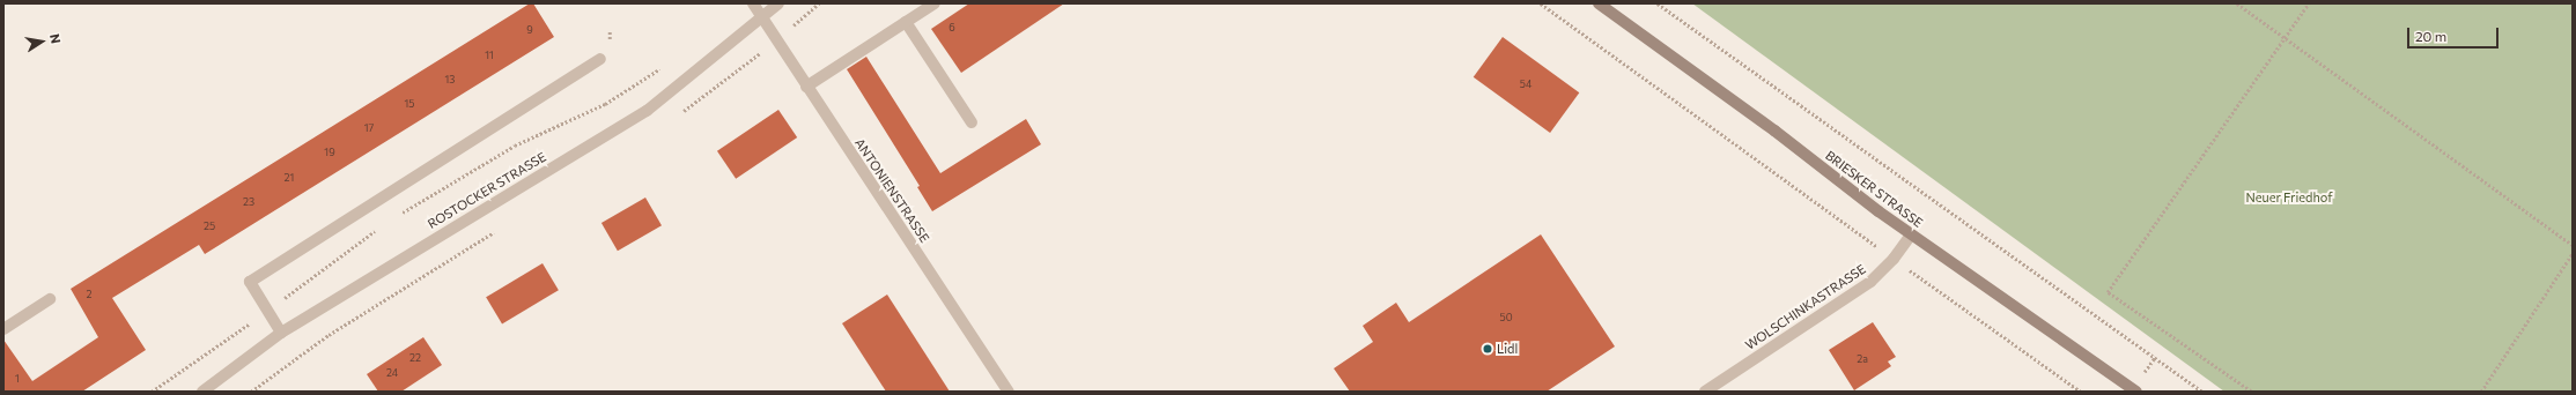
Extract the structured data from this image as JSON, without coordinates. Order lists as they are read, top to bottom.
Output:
{
  "streets": {
    "main road": ["BRIESKER STRASSE"],
    "street": ["ROSTOCKER STRASSE", "ANTONIENSTRASSE", "WOLSCHINKASTRASSE"]
  },
  "crossings": [
    ["BRIESKER STRASSE", "WOLSCHINKASTRASSE"],
    ["ROSTOCKER STRASSE", "ANTONIENSTRASSE"]
  ],
  "parks": ["Neuer Friedhof"],
  "places": ["Lidl"],
  "house_numbers": [
    "6",
    "9",
    "11",
    "13",
    "54",
    "15",
    "17",
    "19",
    "21",
    "23",
    "25",
    "2",
    "50",
    "22",
    "2a",
    "24",
    "1"
  ],
  "scale_bar": "20 m",
  "north": "right"
}
